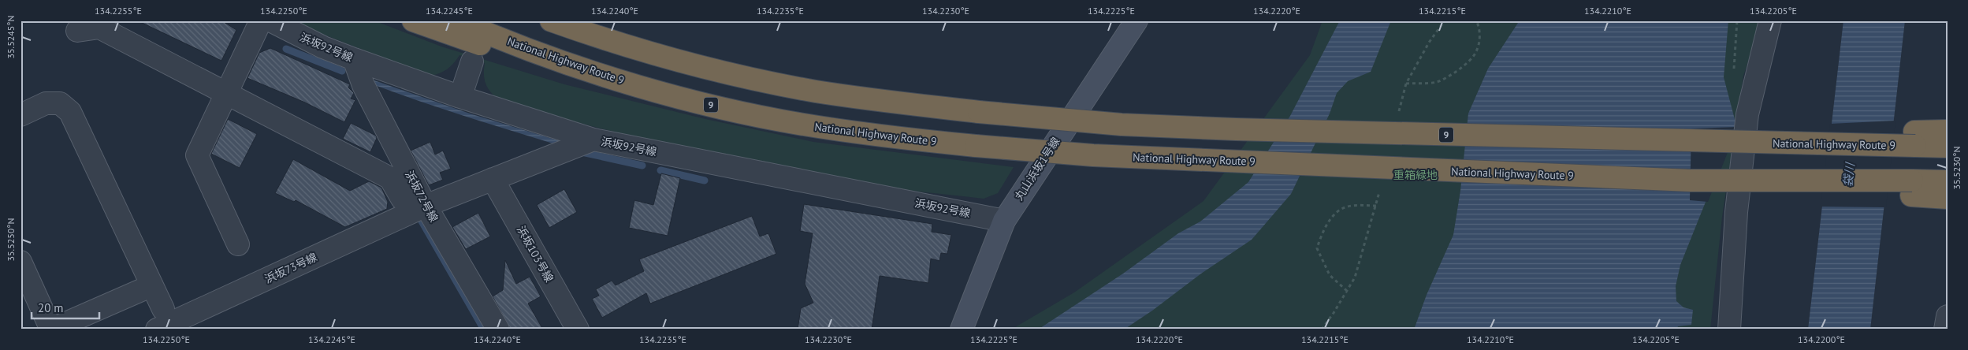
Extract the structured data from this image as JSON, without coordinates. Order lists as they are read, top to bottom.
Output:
{
  "streets": {
    "highway": ["National Highway Route 9", "9"],
    "street": [
      "浜坂92号線",
      "丸山浜坂1号線",
      "浜坂72号線",
      "浜坂103号線",
      "浜坂73号線"
    ]
  },
  "crossings": [
    ["浜坂92号線", "丸山浜坂1号線"],
    ["浜坂92号線", "浜坂72号線"],
    ["浜坂92号線", "浜坂73号線"],
    ["浜坂72号線", "浜坂73号線"],
    ["浜坂103号線", "浜坂73号線"]
  ],
  "water": ["袋川"],
  "parks": ["重箱緑地"],
  "scale_bar": "20 m",
  "coordinates": [
    "134.2255°E",
    "134.2250°E",
    "134.2245°E",
    "134.2240°E",
    "134.2235°E",
    "134.2230°E",
    "134.2225°E",
    "134.2220°E",
    "134.2215°E",
    "134.2210°E",
    "134.2205°E",
    "35.5245°N",
    "35.5230°N",
    "35.5250°N",
    "134.2200°E"
  ]
}
